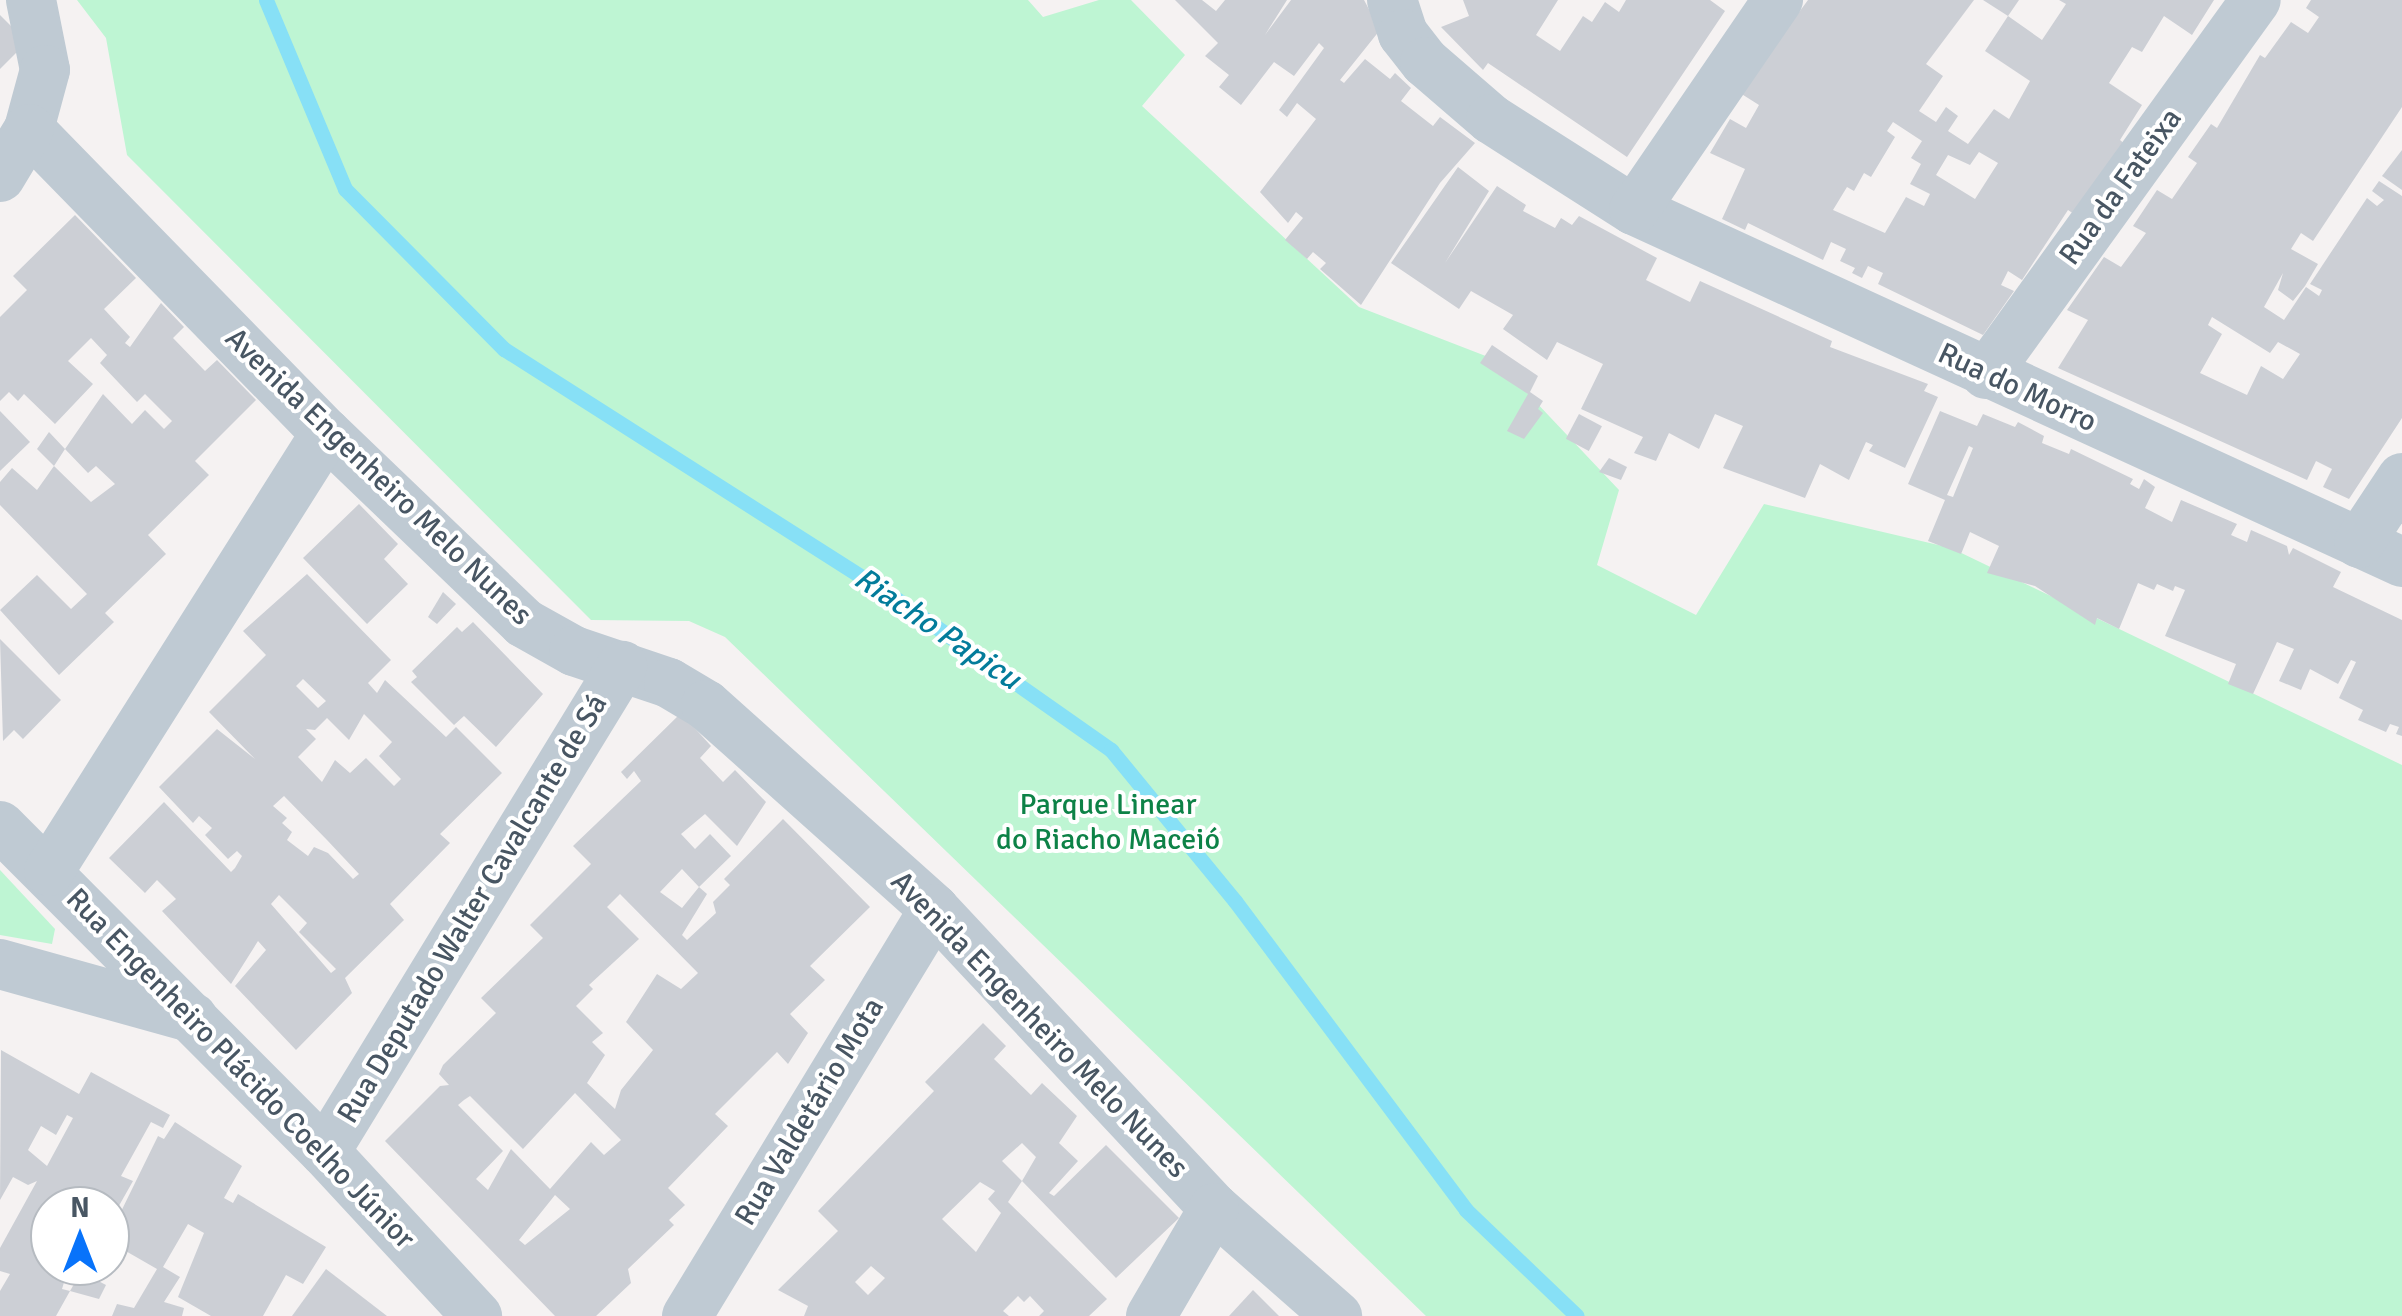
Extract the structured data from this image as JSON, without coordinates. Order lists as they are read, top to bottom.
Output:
{
  "streets": {
    "street": [
      "Rua da Fateixa",
      "Rua do Morro",
      "Avenida Engenheiro Melo Nunes",
      "Rua Deputado Walter Cavalcante de Sá",
      "Rua Engenheiro Plácido Coelho Júnior",
      "Rua Valdetário Mota"
    ]
  },
  "crossings": [
    ["Rua da Fateixa", "Rua do Morro"],
    ["Avenida Engenheiro Melo Nunes", "Rua Deputado Walter Cavalcante de Sá"],
    ["Avenida Engenheiro Melo Nunes", "Rua Valdetário Mota"],
    ["Rua Deputado Walter Cavalcante de Sá", "Rua Engenheiro Plácido Coelho Júnior"]
  ],
  "water": ["Riacho Papicu"],
  "parks": ["Parque Linear do Riacho Maceió"],
  "north": "top"
}
